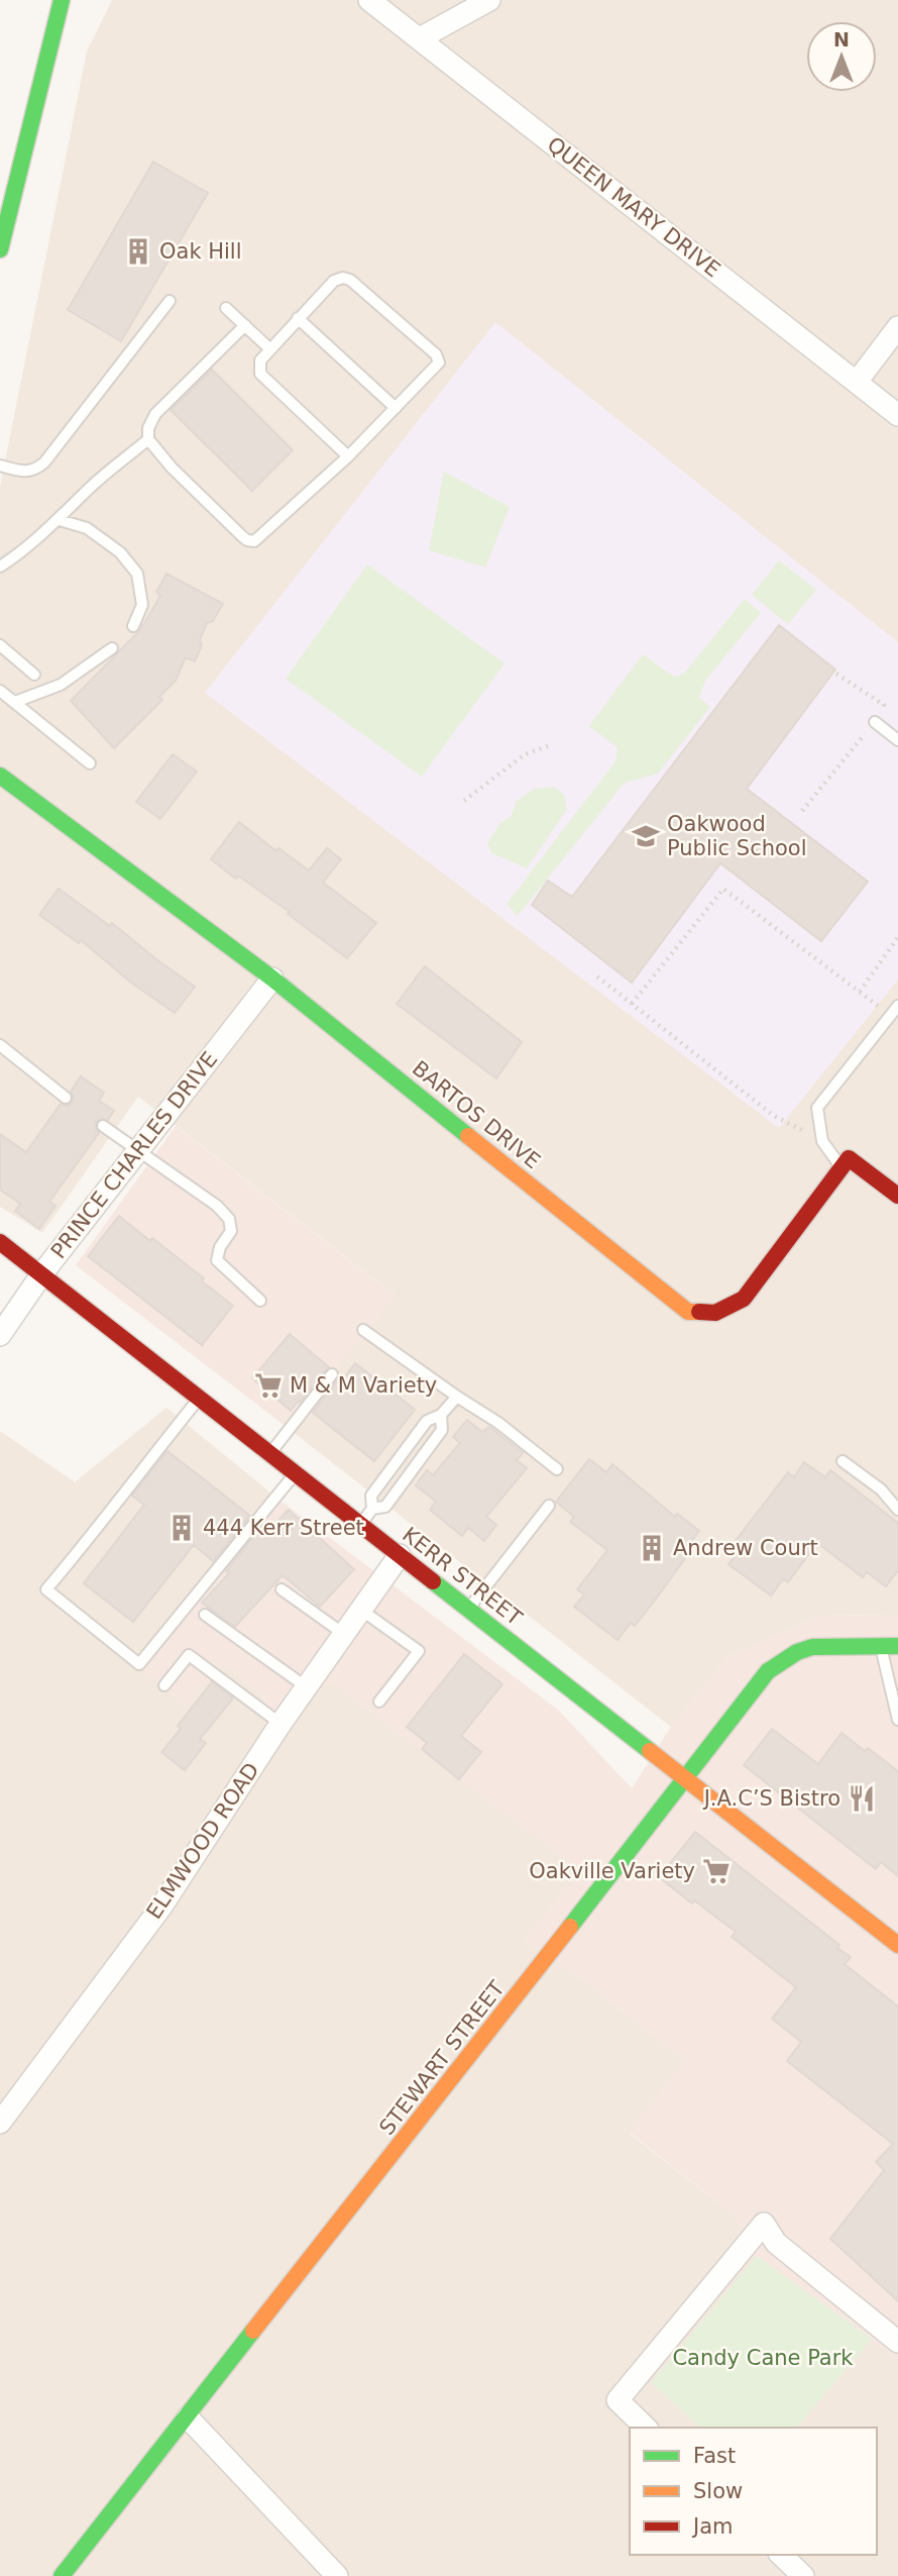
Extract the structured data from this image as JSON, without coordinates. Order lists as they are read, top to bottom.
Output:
{
  "streets": {
    "street": [
      "QUEEN MARY DRIVE",
      "BARTOS DRIVE",
      "PRINCE CHARLES DRIVE",
      "KERR STREET",
      "ELMWOOD ROAD",
      "STEWART STREET"
    ]
  },
  "crossings": [
    ["BARTOS DRIVE", "PRINCE CHARLES DRIVE"],
    ["PRINCE CHARLES DRIVE", "KERR STREET"],
    ["KERR STREET", "ELMWOOD ROAD"],
    ["KERR STREET", "STEWART STREET"]
  ],
  "parks": ["Candy Cane Park"],
  "places": {
    "building": ["Oak Hill", "444 Kerr Street", "Andrew Court"],
    "school or university": ["Oakwood Public School"],
    "supermarket": ["M & M Variety", "Oakville Variety"],
    "restaurant": ["J.A.C’S Bistro"]
  },
  "legend": ["Fast", "Slow", "Jam"],
  "north": "top"
}
